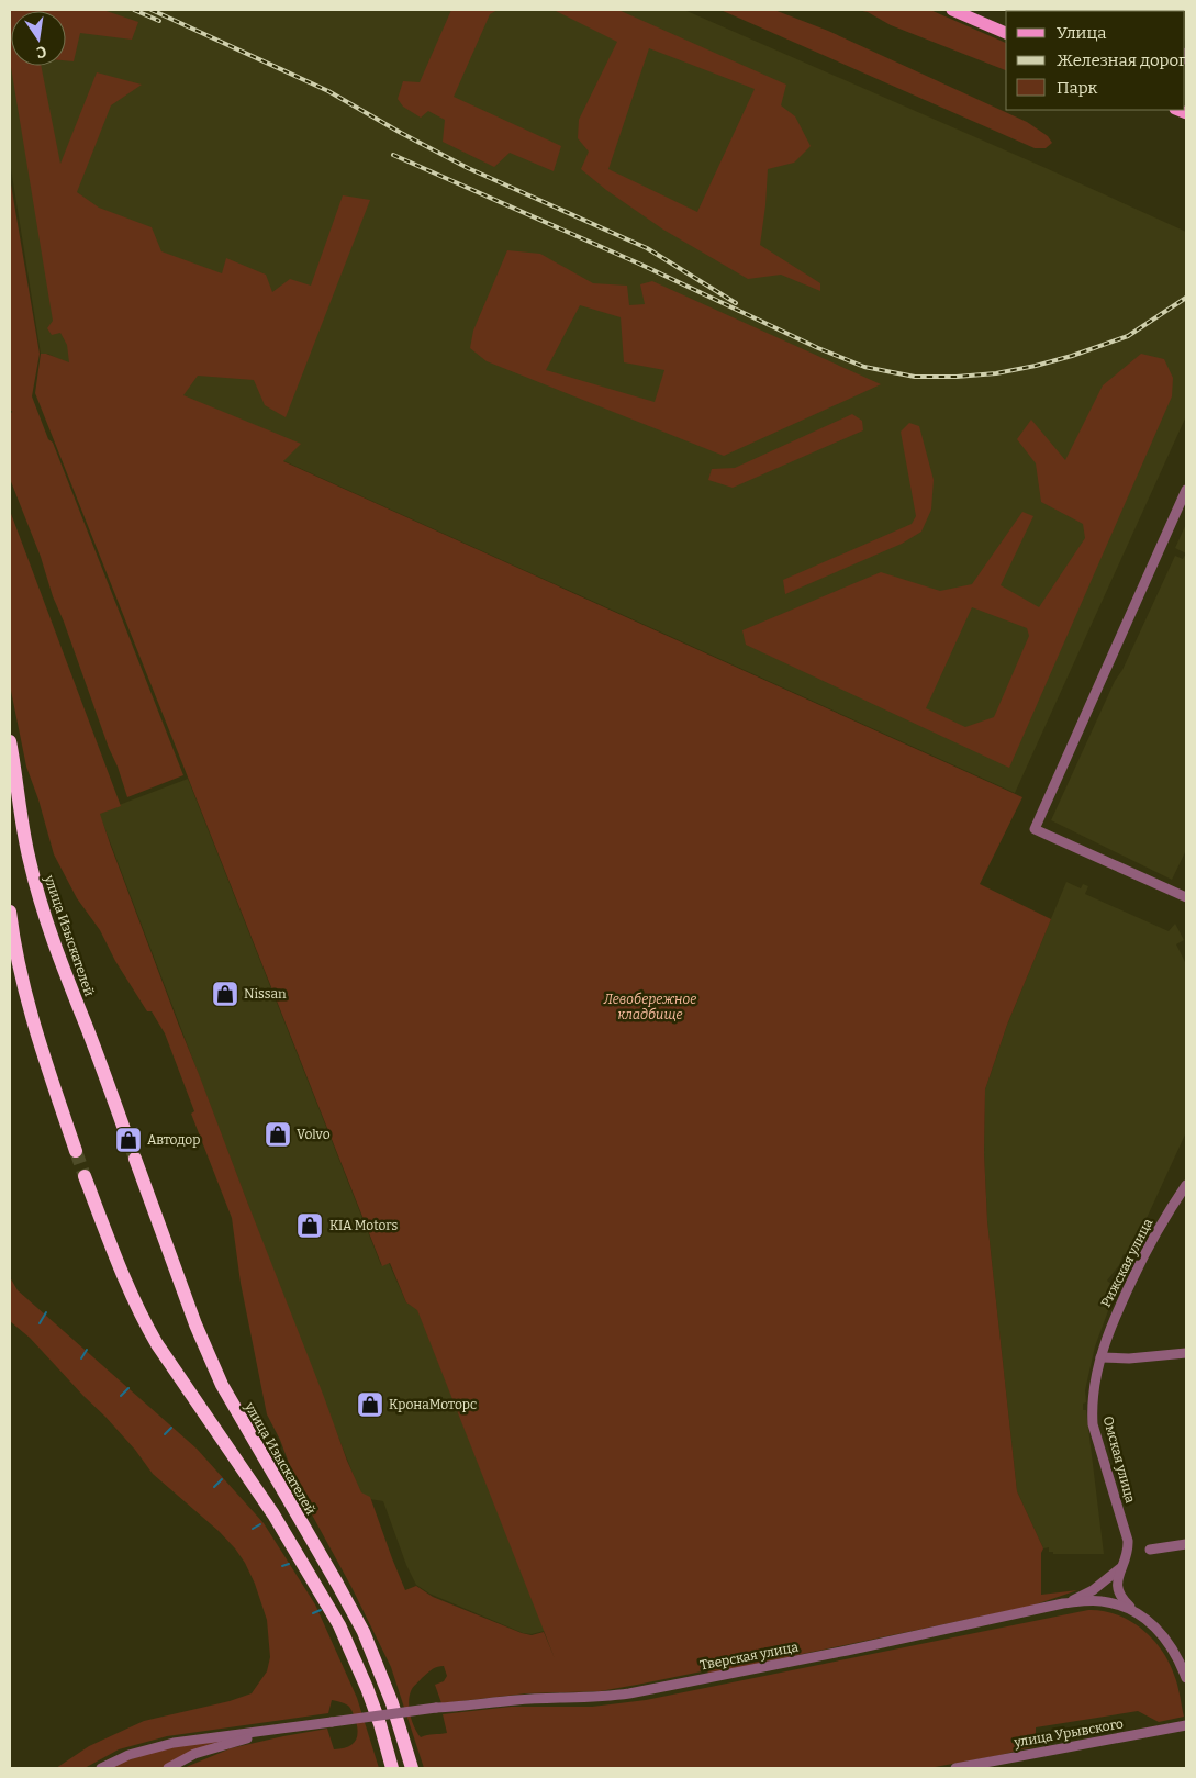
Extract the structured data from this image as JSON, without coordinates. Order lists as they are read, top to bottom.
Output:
{
  "streets": {
    "highway": ["улица Изыскателей"],
    "street": [
      "Рижская улица",
      "Омская улица",
      "Тверская улица",
      "улица Урывского"
    ]
  },
  "crossings": [
    ["Рижская улица", "Омская улица"]
  ],
  "parks": ["Левобережное кладбище"],
  "places": {
    "shop": [
      "Nissan",
      "Volvo",
      "Автодор",
      "KIA Motors",
      "КронаМоторс"
    ]
  },
  "legend": ["Улица", "Железная дорога", "Парк"],
  "north": "bottom"
}
